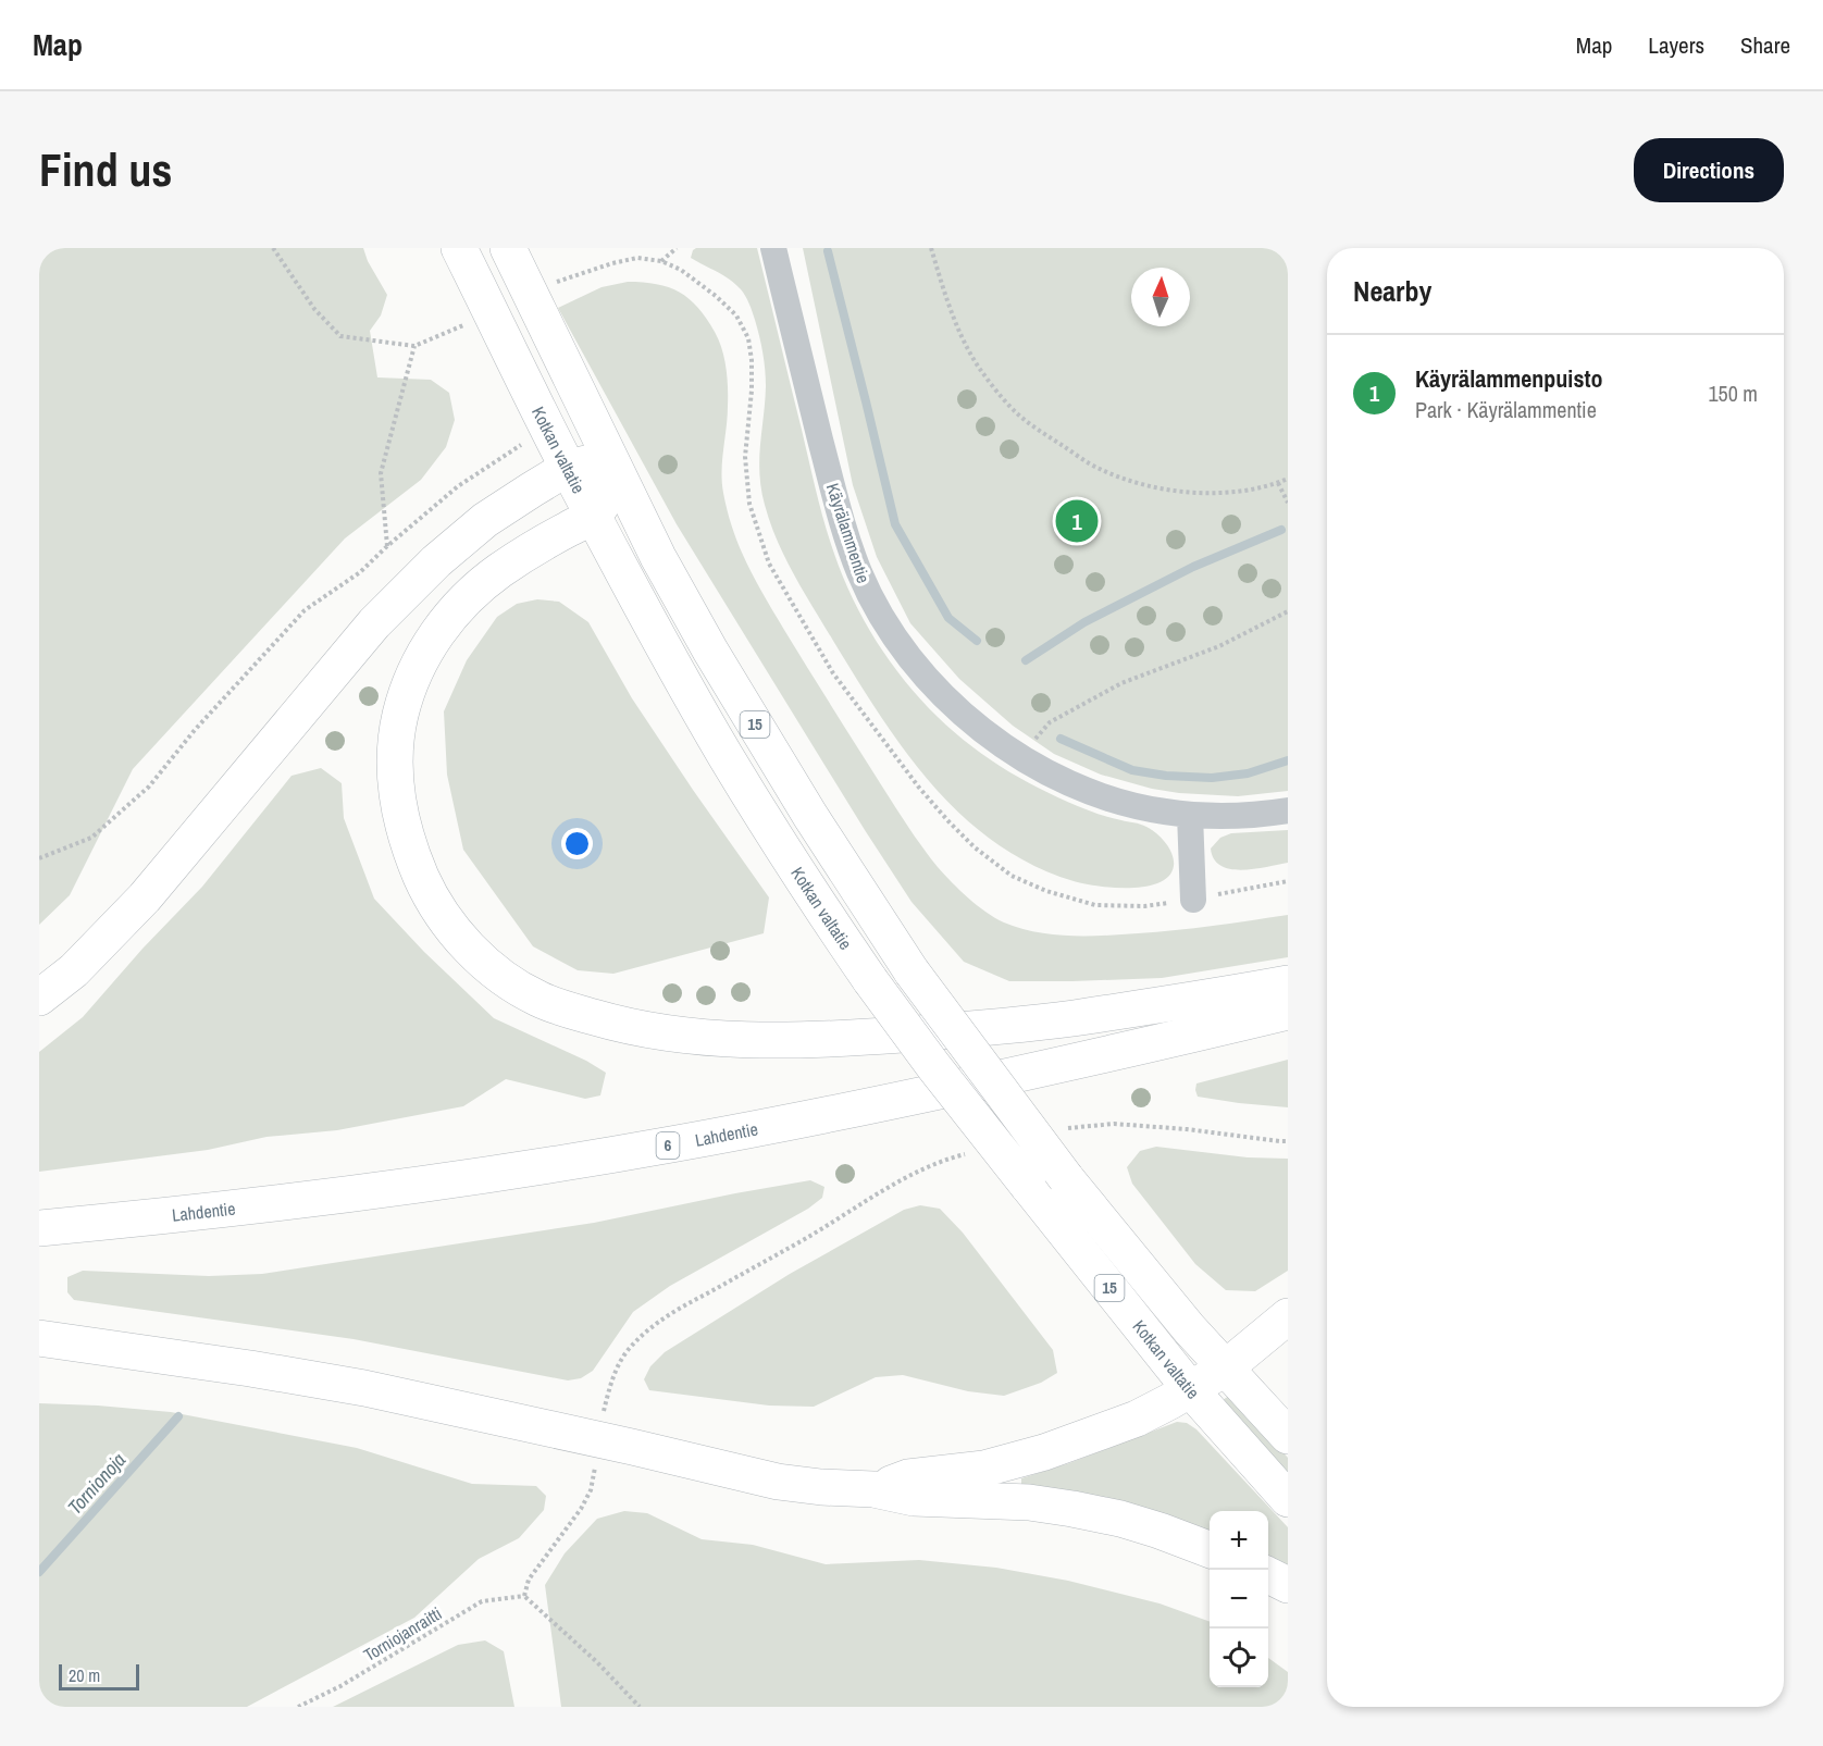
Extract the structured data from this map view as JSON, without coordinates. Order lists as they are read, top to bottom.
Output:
{
  "streets": {
    "highway": [
      "Kotkan valtatie",
      "15",
      "Lahdentie",
      "6"
    ],
    "street": ["Käyrälammentie"],
    "path": ["Torniojanraitti"]
  },
  "water": ["Tornionoja"],
  "scale_bar": "20 m",
  "north": "top",
  "page": {
    "header": "Map",
    "nav": ["Map", "Layers", "Share"],
    "buttons": "Directions",
    "title": "Find us",
    "heading": "Nearby",
    "list": [
      {
        "mark": "1",
        "name": "Käyrälammenpuisto",
        "note": "Park · Käyrälammentie",
        "value": "150 m"
      }
    ],
    "pins": "1",
    "map_buttons": ["+", "−"],
    "scale": "20 m"
  }
}
